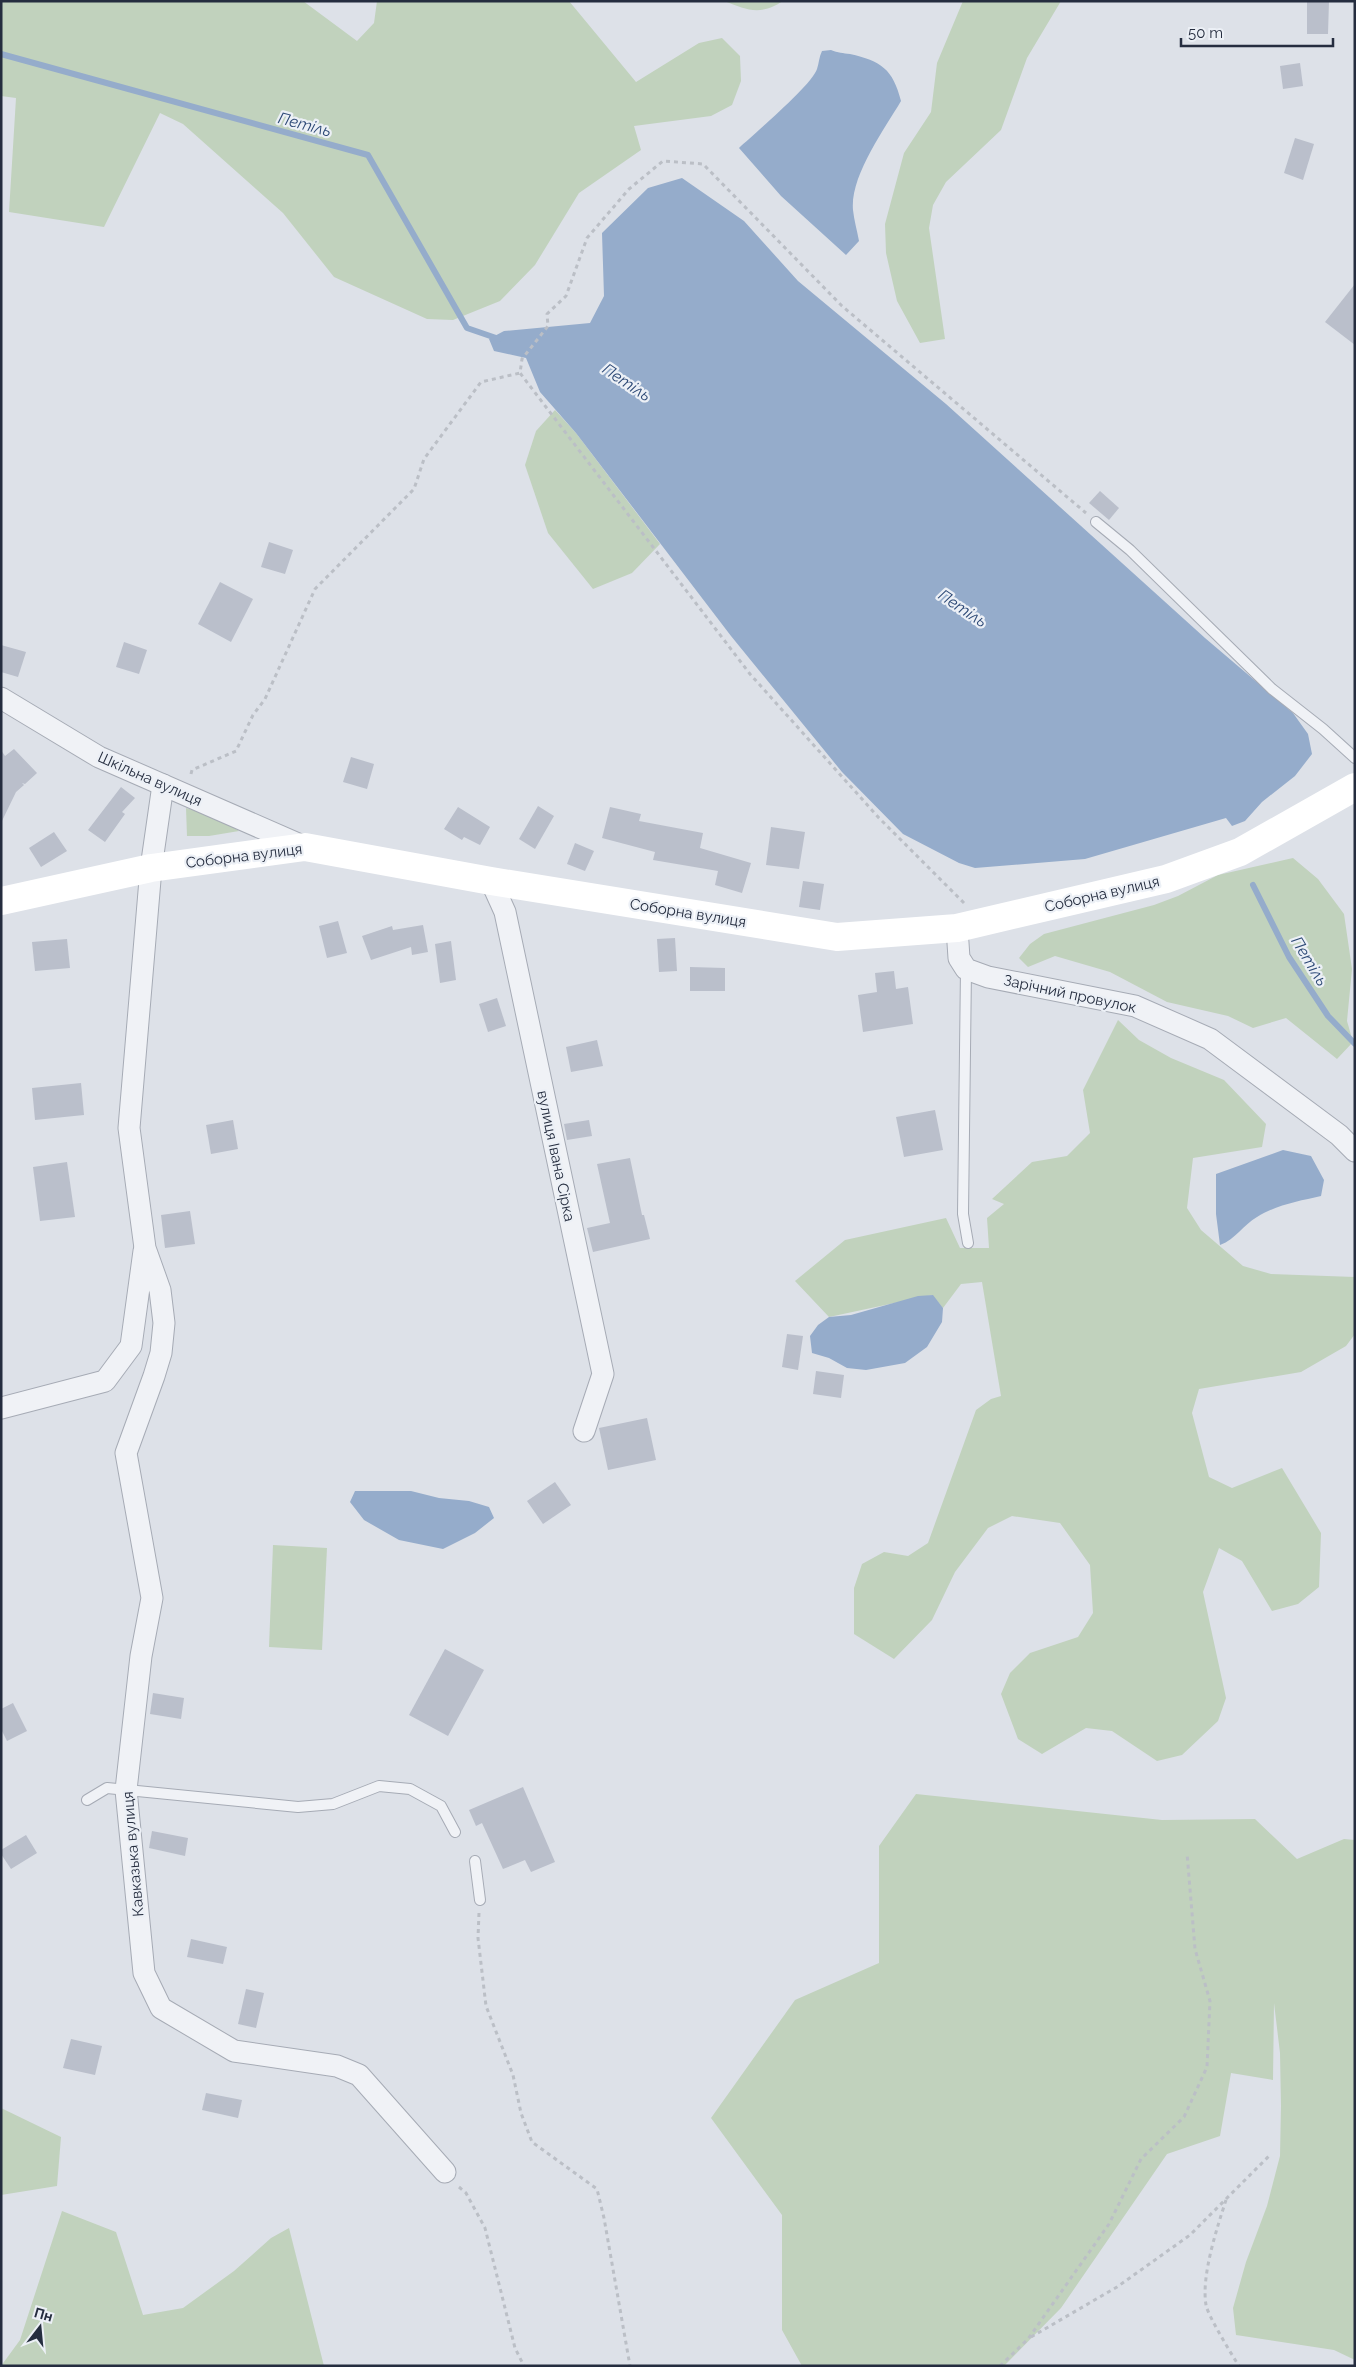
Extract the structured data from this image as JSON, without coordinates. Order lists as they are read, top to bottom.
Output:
{
  "streets": {
    "street": [
      "Шкільна вулиця",
      "Соборна вулиця",
      "Зарічний провулок",
      "вулиця Івана Сірка",
      "Кавказька вулиця"
    ]
  },
  "crossings": [
    ["Шкільна вулиця", "Соборна вулиця"],
    ["Соборна вулиця", "вулиця Івана Сірка"]
  ],
  "water": ["Петіль"],
  "scale_bar": "50 m",
  "north": "top"
}
